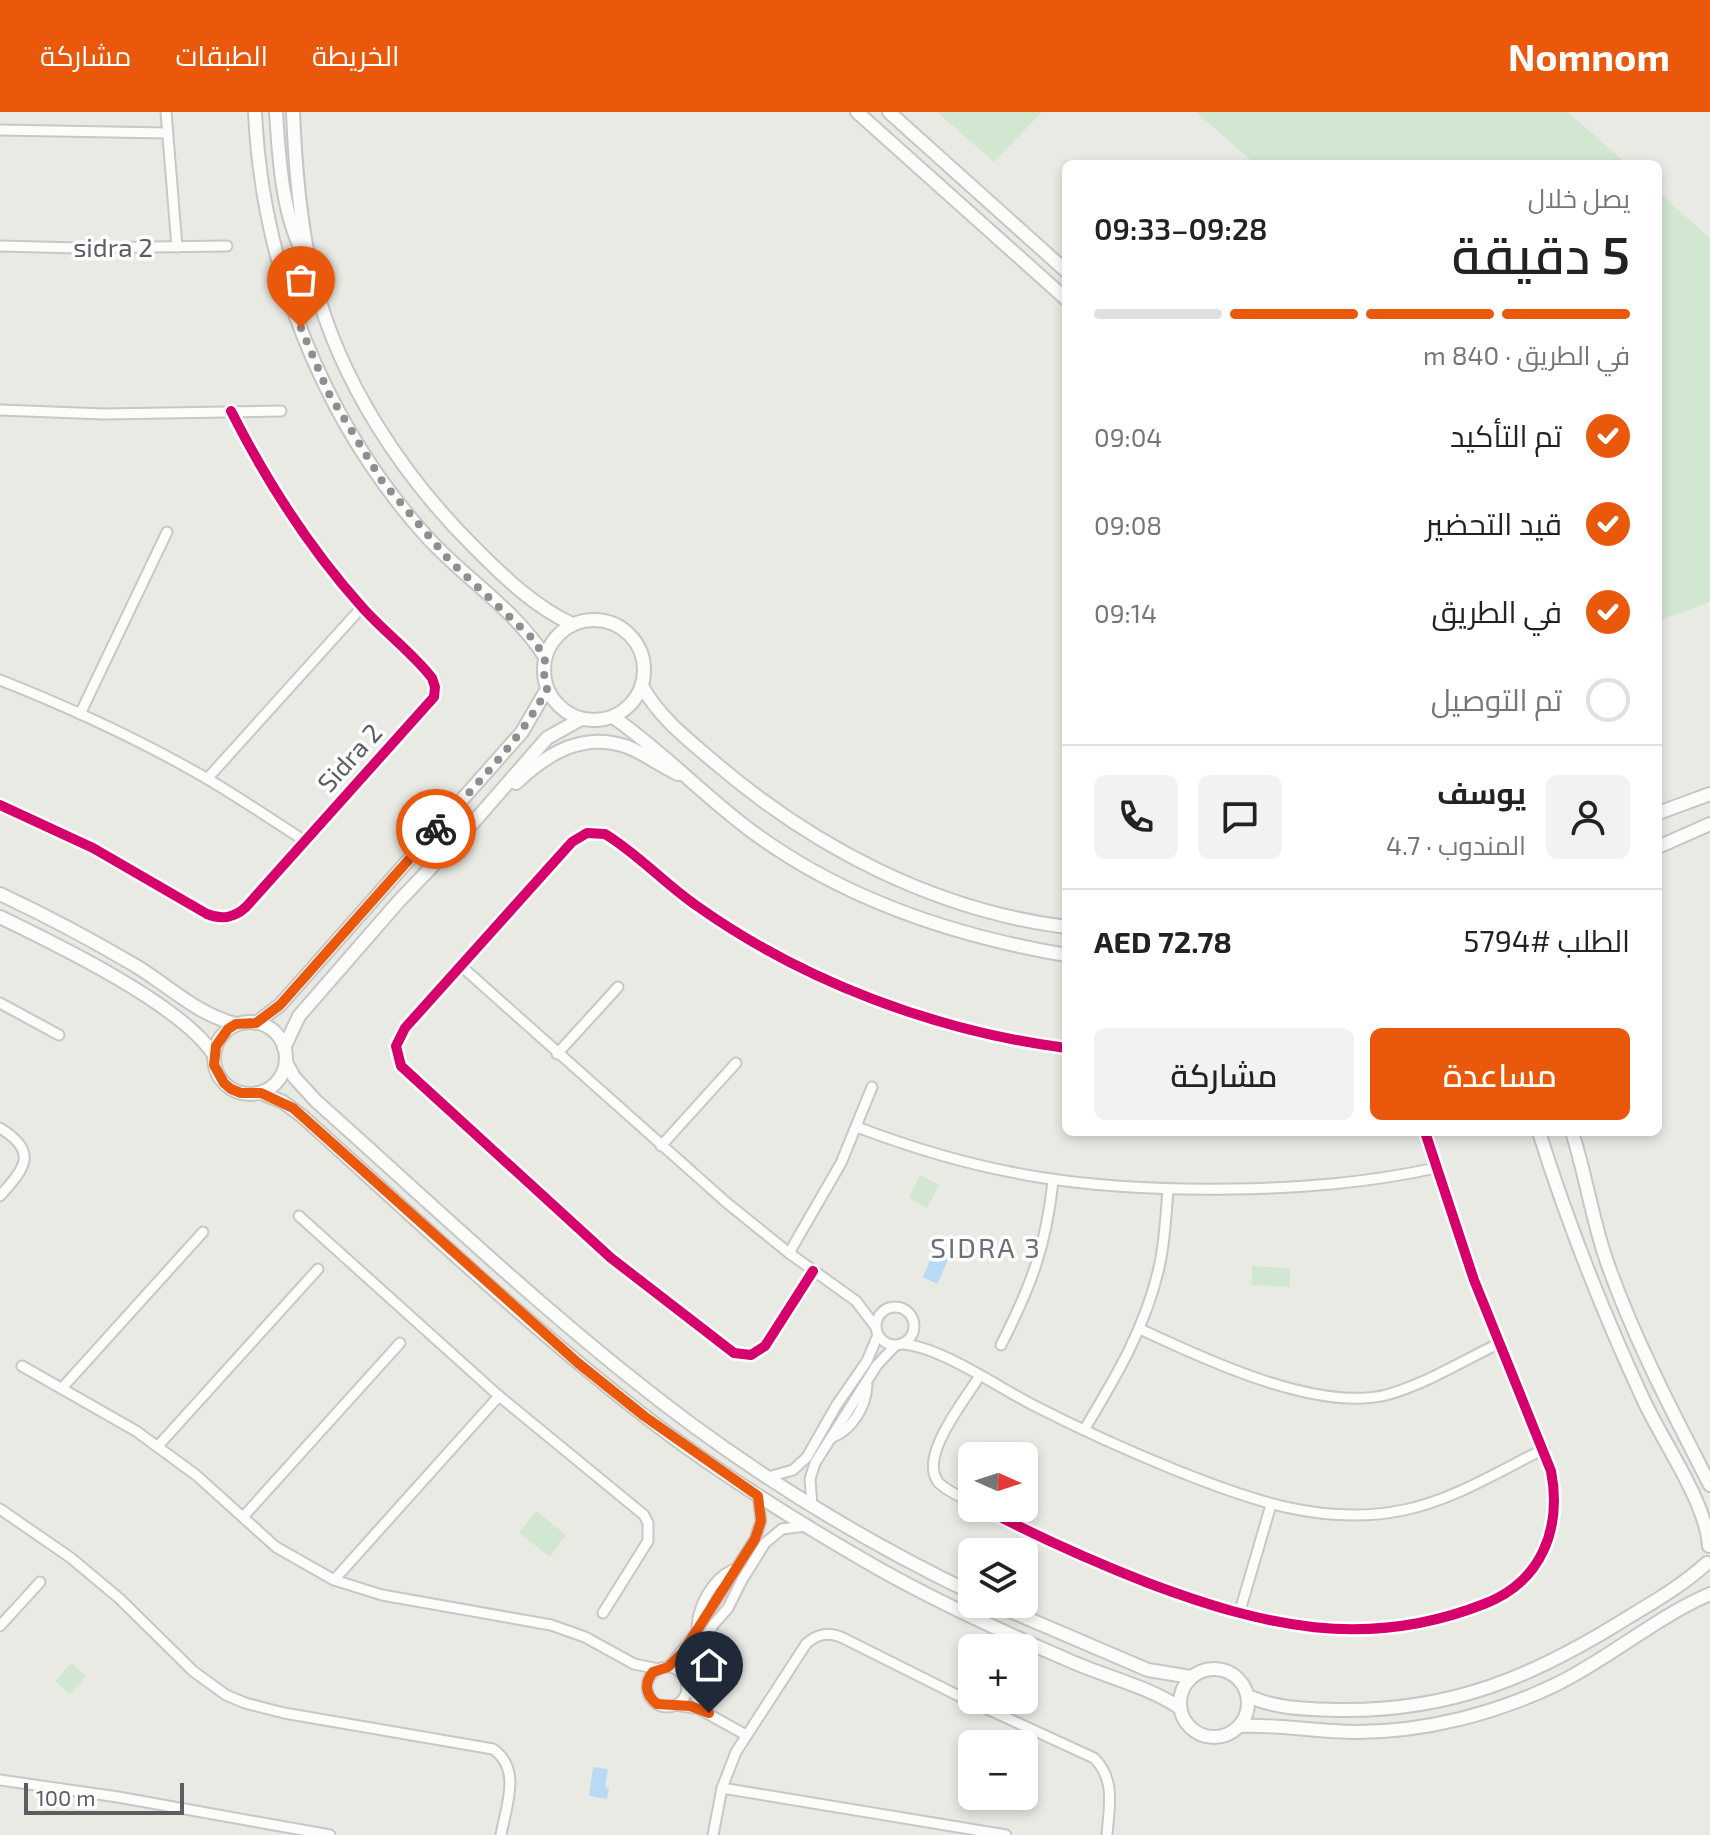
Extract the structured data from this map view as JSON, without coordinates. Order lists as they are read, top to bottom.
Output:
{
  "streets": {
    "street": ["sidra 2", "Sidra 2"]
  },
  "crossings": [
    ["sidra 2", "Sidra 2"]
  ],
  "districts": ["SIDRA 3"],
  "scale_bar": "100 m",
  "north": "right",
  "page": {
    "header": "Nomnom",
    "nav": ["الخريطة", "الطبقات", "مشاركة"],
    "heading": ["5 دقيقة", "يصل خلال", "09:28–09:33"],
    "panel": [
      "يوسف",
      "المندوب · 4.7",
      "الطلب #5794",
      "AED 72.78"
    ],
    "bar": "في الطريق · 840 m",
    "list": [
      ["تم التأكيد", "09:04"],
      ["قيد التحضير", "09:08"],
      ["في الطريق", "09:14"],
      "تم التوصيل"
    ],
    "buttons": ["مساعدة", "مشاركة"],
    "map_buttons": ["+", "−"],
    "scale": "100 m"
  }
}
